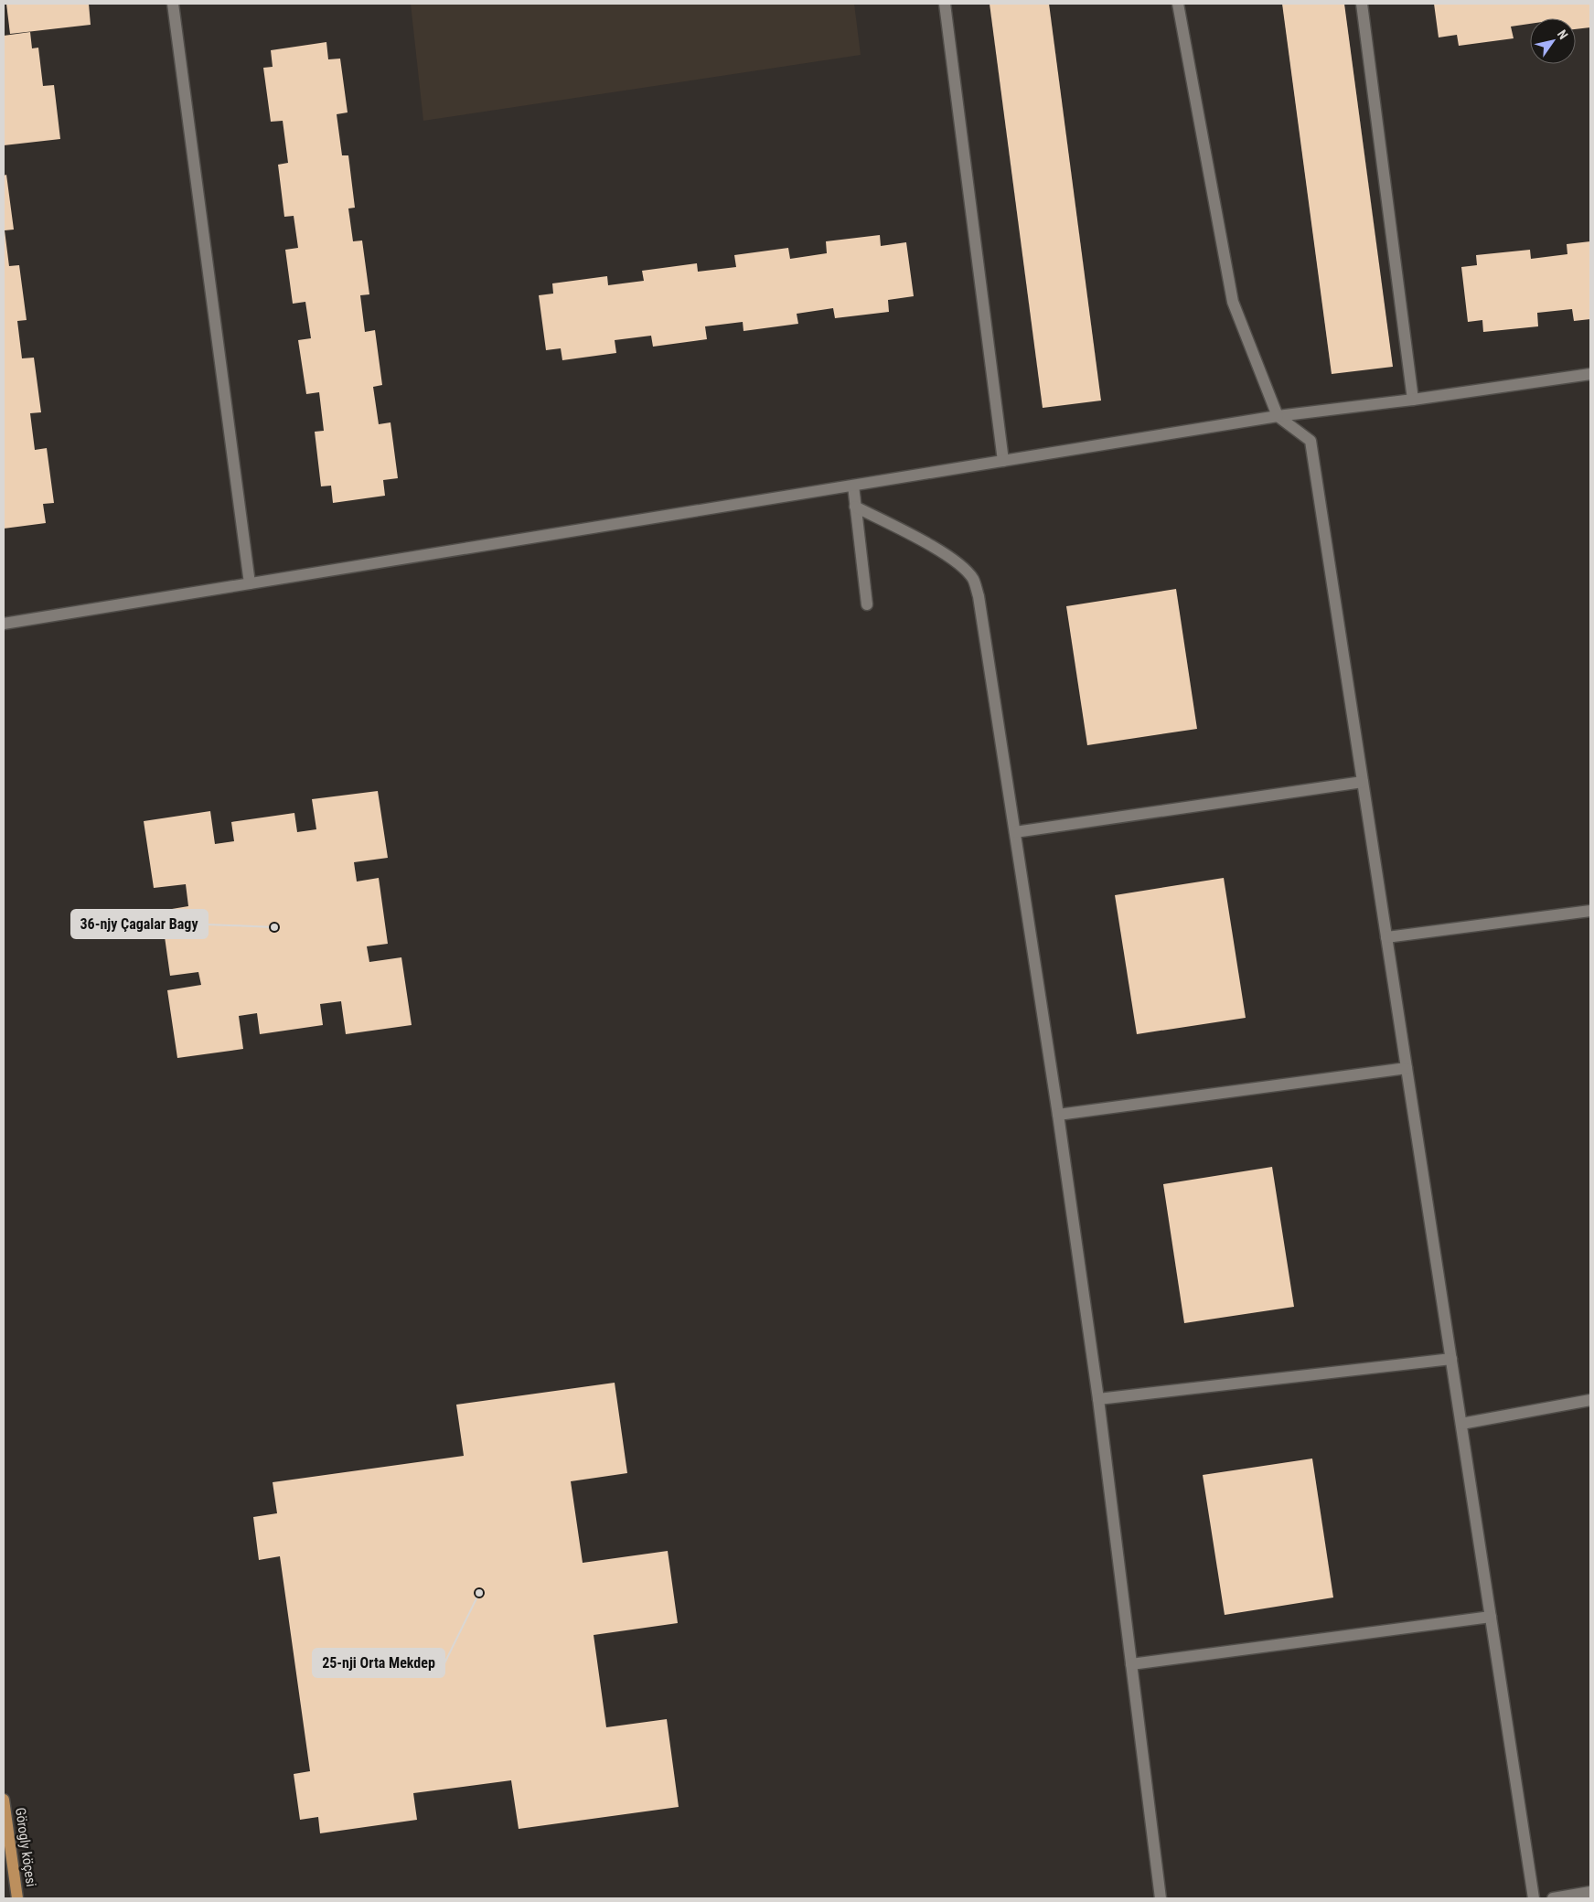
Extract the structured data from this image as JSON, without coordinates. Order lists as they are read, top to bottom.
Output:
{
  "streets": {
    "main road": ["Görogly köçesi"]
  },
  "places": ["36-njy Çagalar Bagy", "25-nji Orta Mekdep"],
  "north": "top right"
}
